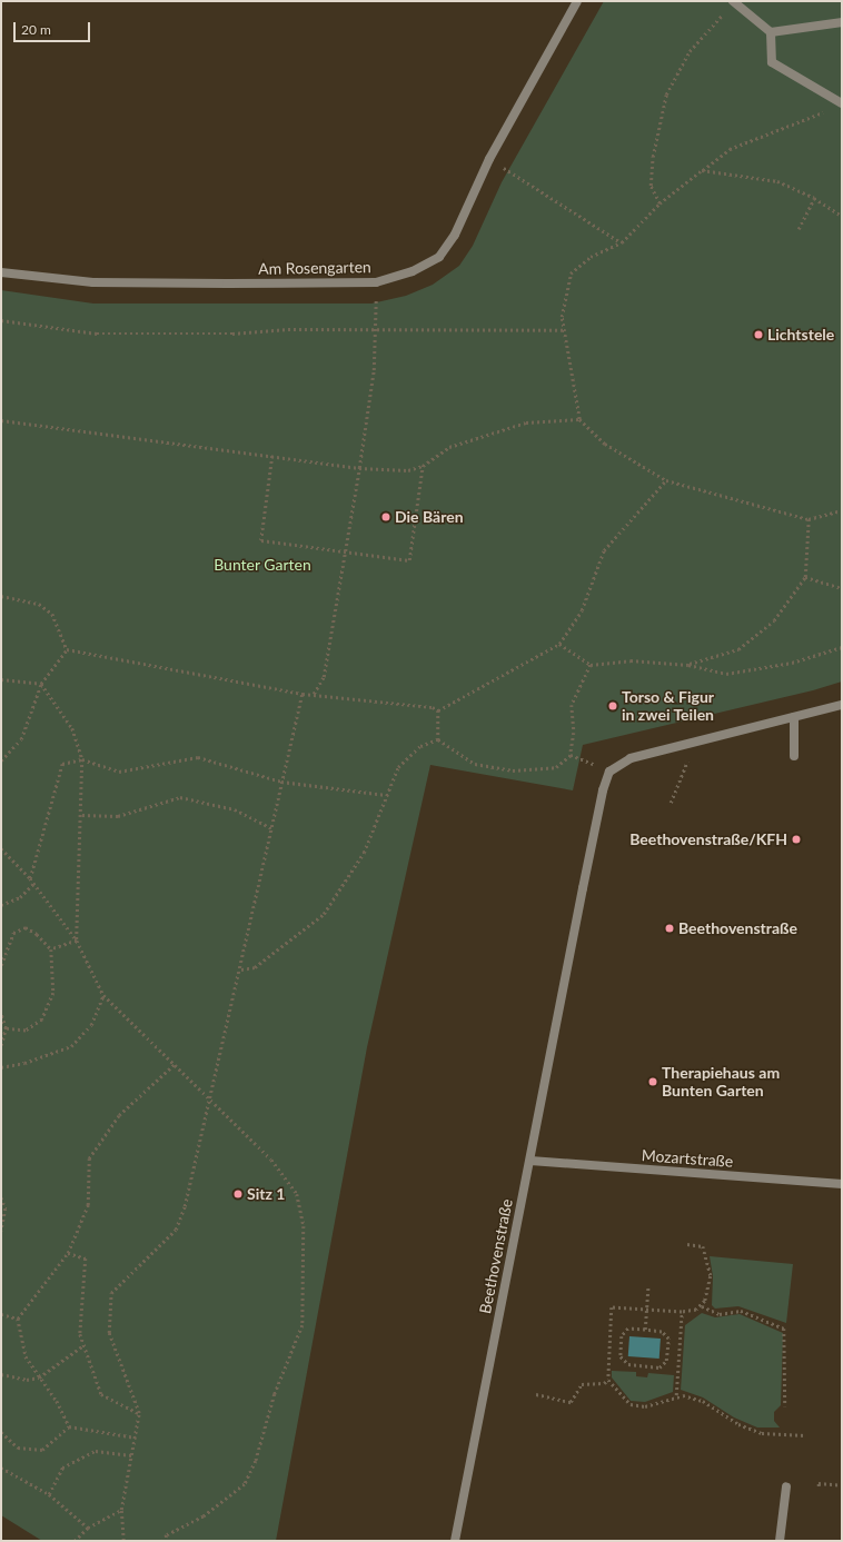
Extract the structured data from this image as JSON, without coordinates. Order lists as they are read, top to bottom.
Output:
{
  "streets": {
    "street": ["Am Rosengarten", "Mozartstraße", "Beethovenstraße"]
  },
  "crossings": [
    ["Mozartstraße", "Beethovenstraße"]
  ],
  "parks": ["Bunter Garten"],
  "places": [
    "Lichtstele",
    "Die Bären",
    "Torso & Figur in zwei Teilen",
    "Beethovenstraße/KFH",
    "Beethovenstraße",
    "Therapiehaus am Bunten Garten",
    "Sitz 1"
  ],
  "scale_bar": "20 m"
}
